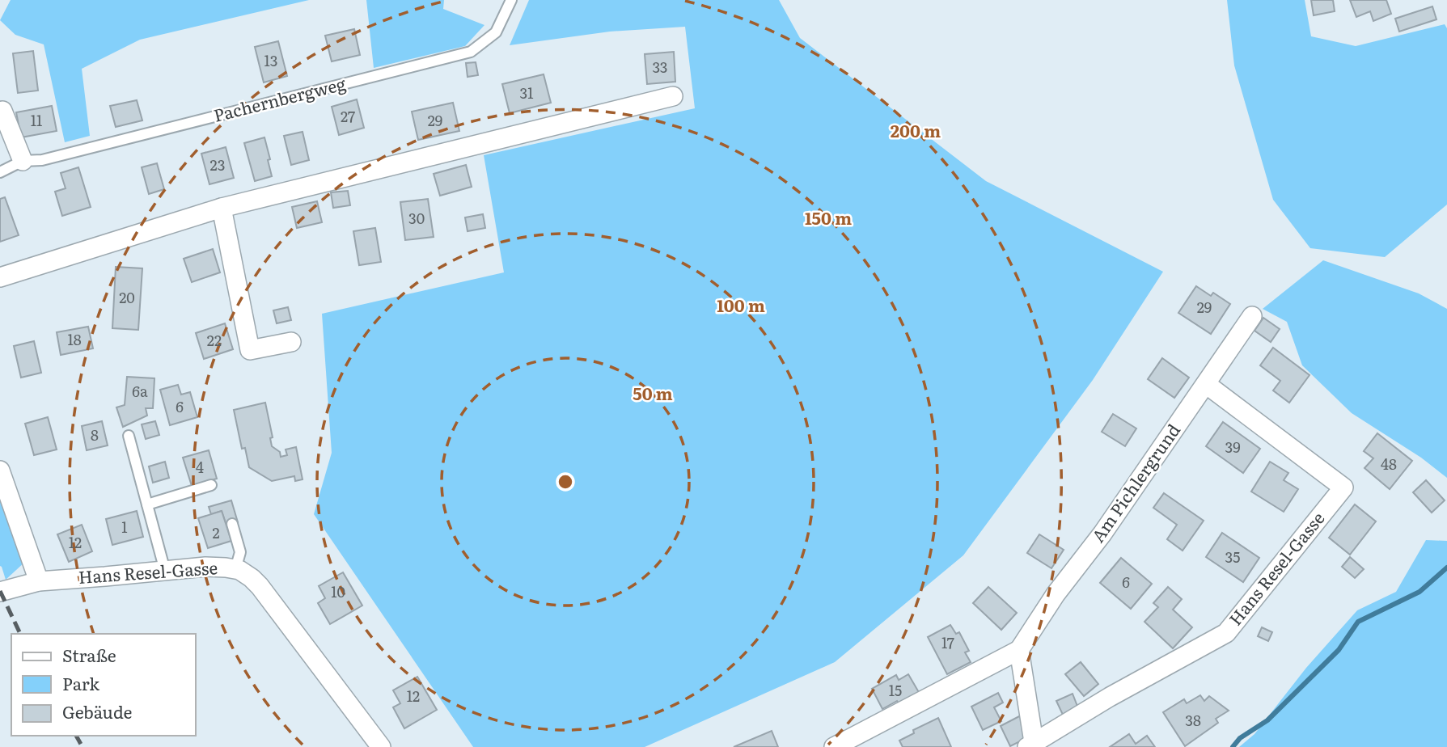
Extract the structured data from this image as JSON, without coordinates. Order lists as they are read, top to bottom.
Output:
{
  "streets": {
    "street": ["Am Pichlergrund", "Hans Resel-Gasse"],
    "lane": ["Pachernbergweg"]
  },
  "crossings": [
    ["Am Pichlergrund", "Hans Resel-Gasse"]
  ],
  "house_numbers": [
    "13",
    "33",
    "31",
    "27",
    "11",
    "29",
    "23",
    "30",
    "20",
    "29",
    "18",
    "22",
    "6a",
    "6",
    "8",
    "39",
    "48",
    "4",
    "1",
    "2",
    "12",
    "35",
    "6",
    "10",
    "17",
    "15",
    "12",
    "38"
  ],
  "legend": ["Straße", "Park", "Gebäude"],
  "rings": [
    "200 m",
    "150 m",
    "100 m",
    "50 m"
  ]
}
